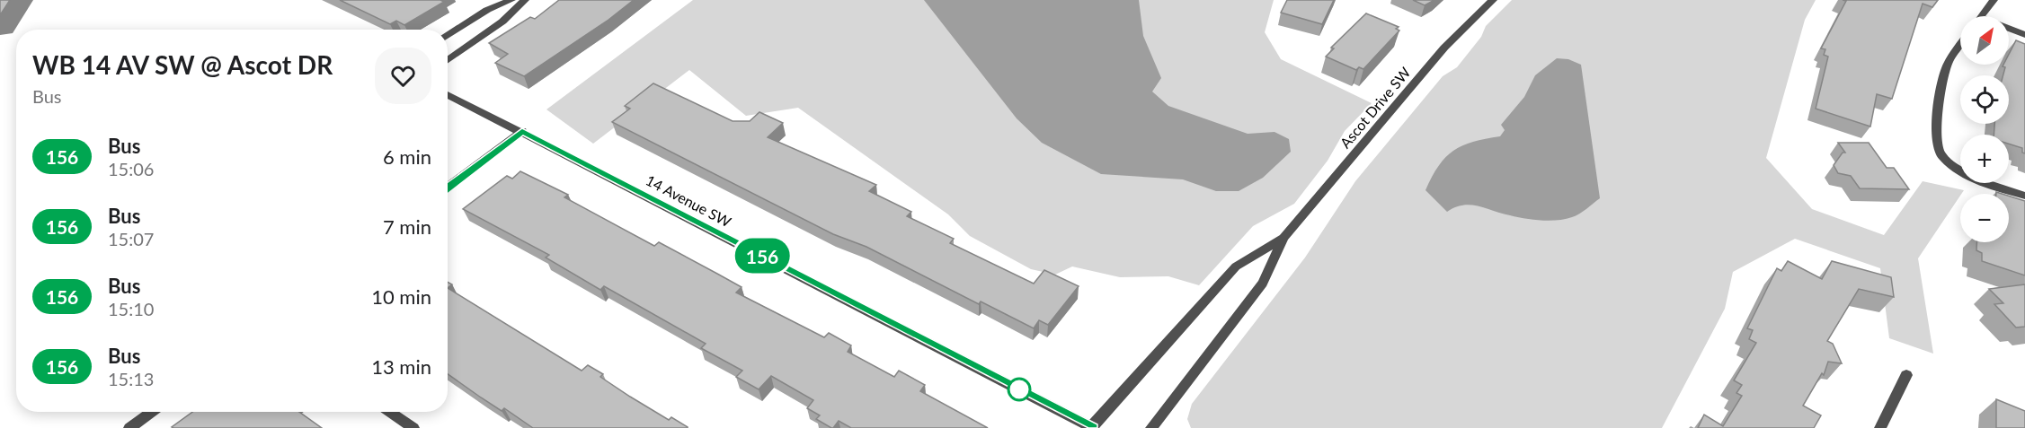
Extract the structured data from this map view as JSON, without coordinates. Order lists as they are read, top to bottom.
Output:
{
  "streets": {
    "street": ["Ascot Drive SW", "14 Avenue SW"]
  },
  "crossings": [
    ["Ascot Drive SW", "14 Avenue SW"]
  ],
  "lines": ["bus line 156"],
  "north": "top right",
  "page": {
    "on_map": "156",
    "map_buttons": ["+", "−"],
    "heading": ["WB 14 AV SW @ Ascot DR", "Bus"],
    "list": [
      {
        "mark": "156",
        "name": "Bus",
        "note": "15:06",
        "value": "6 min"
      },
      {
        "mark": "156",
        "name": "Bus",
        "note": "15:07",
        "value": "7 min"
      },
      {
        "mark": "156",
        "name": "Bus",
        "note": "15:10",
        "value": "10 min"
      },
      {
        "mark": "156",
        "name": "Bus",
        "note": "15:13",
        "value": "13 min"
      }
    ]
  }
}
